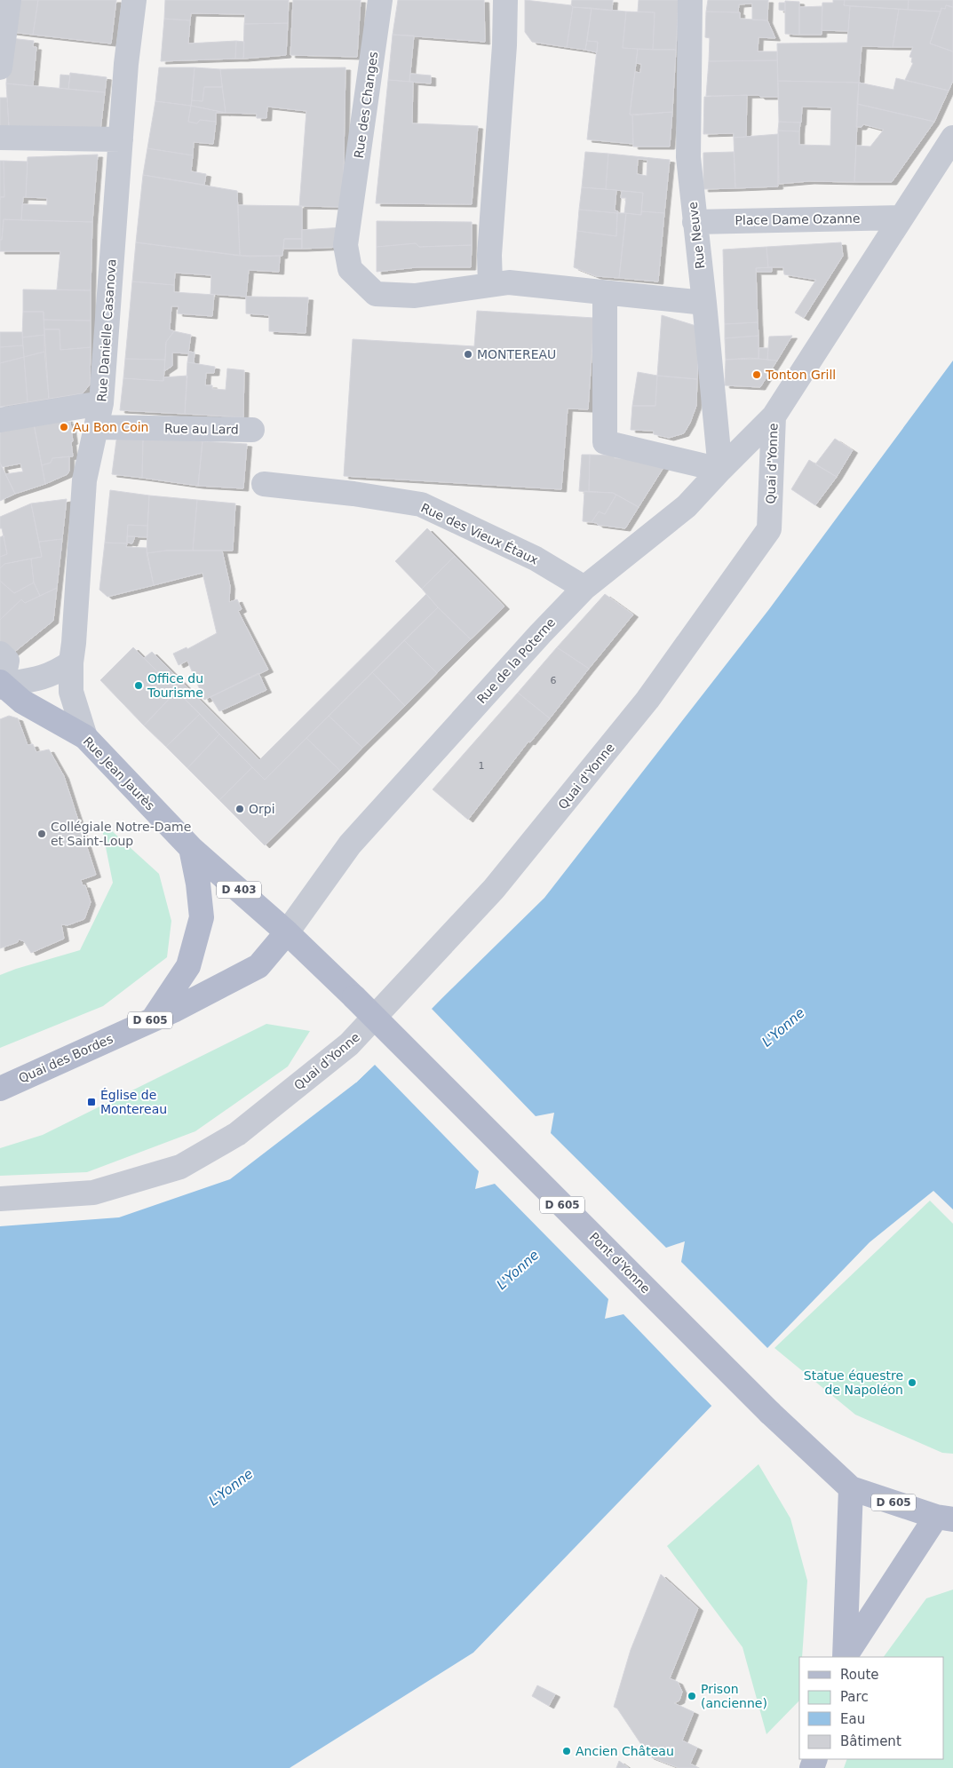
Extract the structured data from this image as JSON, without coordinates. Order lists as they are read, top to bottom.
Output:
{
  "streets": {
    "main road": [
      "Rue Jean Jaurès",
      "D 403",
      "D 605",
      "Quai des Bordes",
      "Pont d'Yonne"
    ],
    "street": [
      "Rue des Changes",
      "Place Dame Ozanne",
      "Rue Neuve",
      "Rue Danielle Casanova",
      "Rue au Lard",
      "Quai d'Yonne",
      "Rue des Vieux Étaux",
      "Rue de la Poterne"
    ]
  },
  "crossings": [
    ["Rue des Changes", "Rue Neuve"],
    ["Place Dame Ozanne", "Rue Neuve"],
    ["Place Dame Ozanne", "Quai d'Yonne"],
    ["Rue Neuve", "Rue de la Poterne"],
    ["Rue Danielle Casanova", "Rue au Lard"],
    ["Rue Danielle Casanova", "Rue Jean Jaurès"],
    ["Quai d'Yonne", "Rue de la Poterne"],
    ["Rue des Vieux Étaux", "Rue de la Poterne"],
    ["Rue de la Poterne", "Rue Jean Jaurès"],
    ["Rue de la Poterne", "Quai des Bordes"],
    ["Rue de la Poterne", "Pont d'Yonne"],
    ["Rue Jean Jaurès", "Quai des Bordes"],
    ["Rue Jean Jaurès", "Pont d'Yonne"],
    ["D 605", "Pont d'Yonne"],
    ["Quai des Bordes", "Pont d'Yonne"]
  ],
  "water": ["L'Yonne"],
  "places": {
    "other": [
      "MONTEREAU",
      "Tonton Grill",
      "Au Bon Coin",
      "Office du Tourisme",
      "Orpi",
      "Collégiale Notre-Dame et Saint-Loup",
      "Statue équestre de Napoléon",
      "Prison (ancienne)",
      "Ancien Château"
    ],
    "transit": ["Église de Montereau"]
  },
  "house_numbers": ["6", "1"],
  "legend": [
    "Route",
    "Parc",
    "Eau",
    "Bâtiment"
  ]
}
